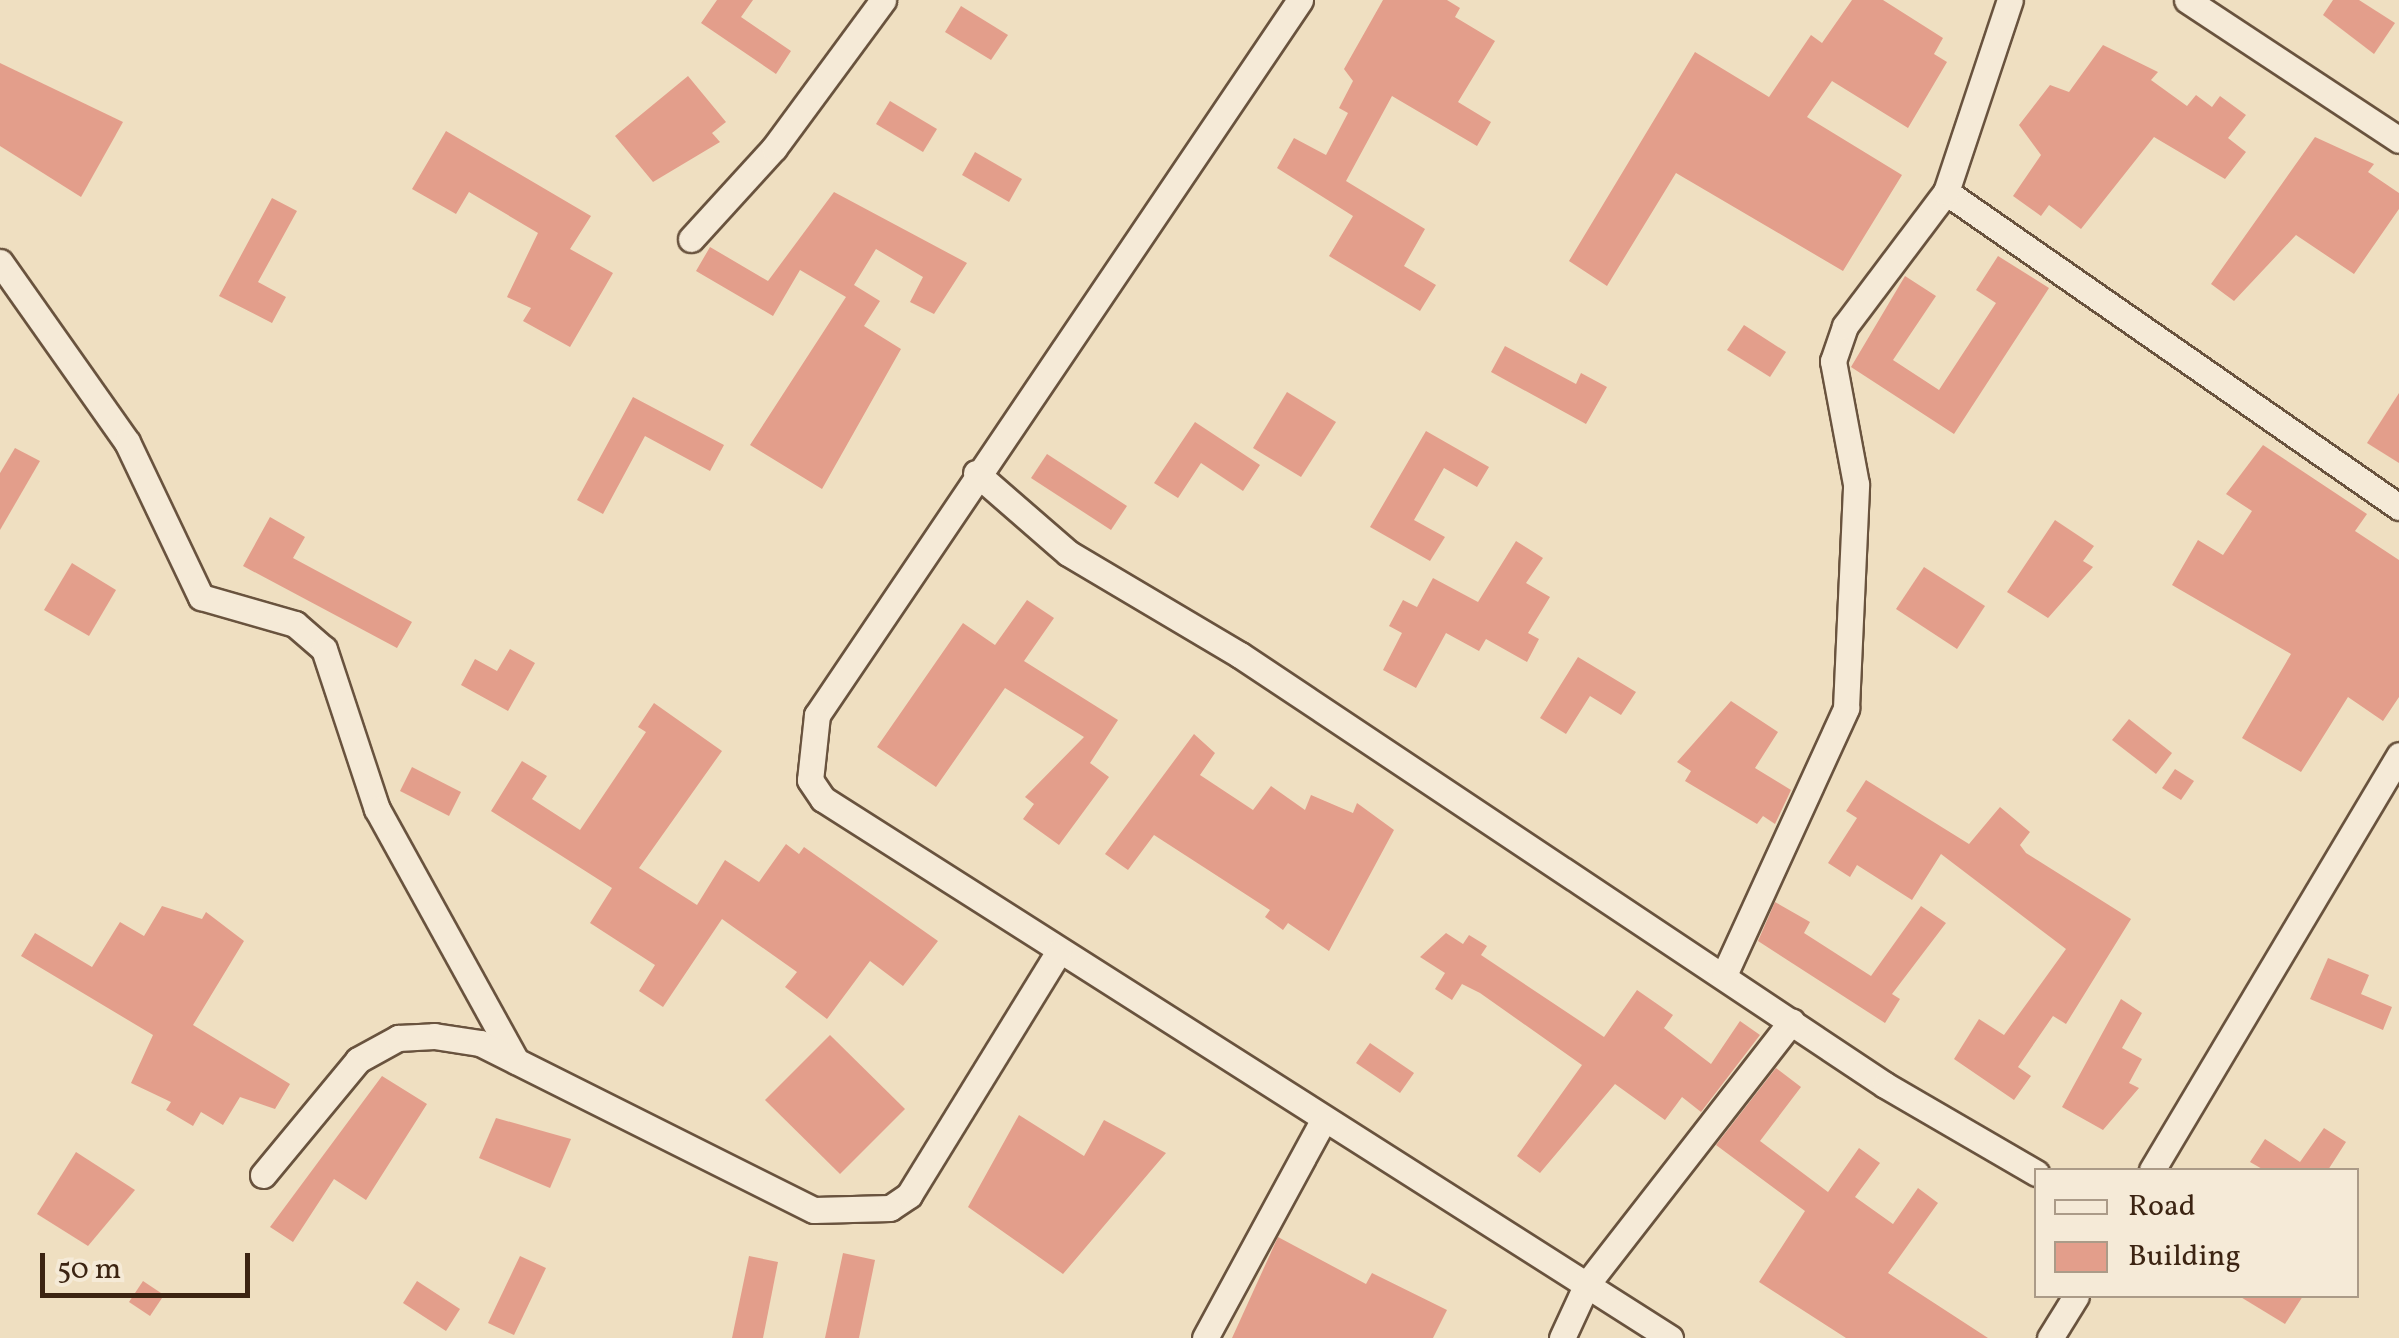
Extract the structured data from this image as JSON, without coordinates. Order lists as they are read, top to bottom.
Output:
{
  "legend": ["Road", "Building"],
  "scale_bar": "50 m"
}
